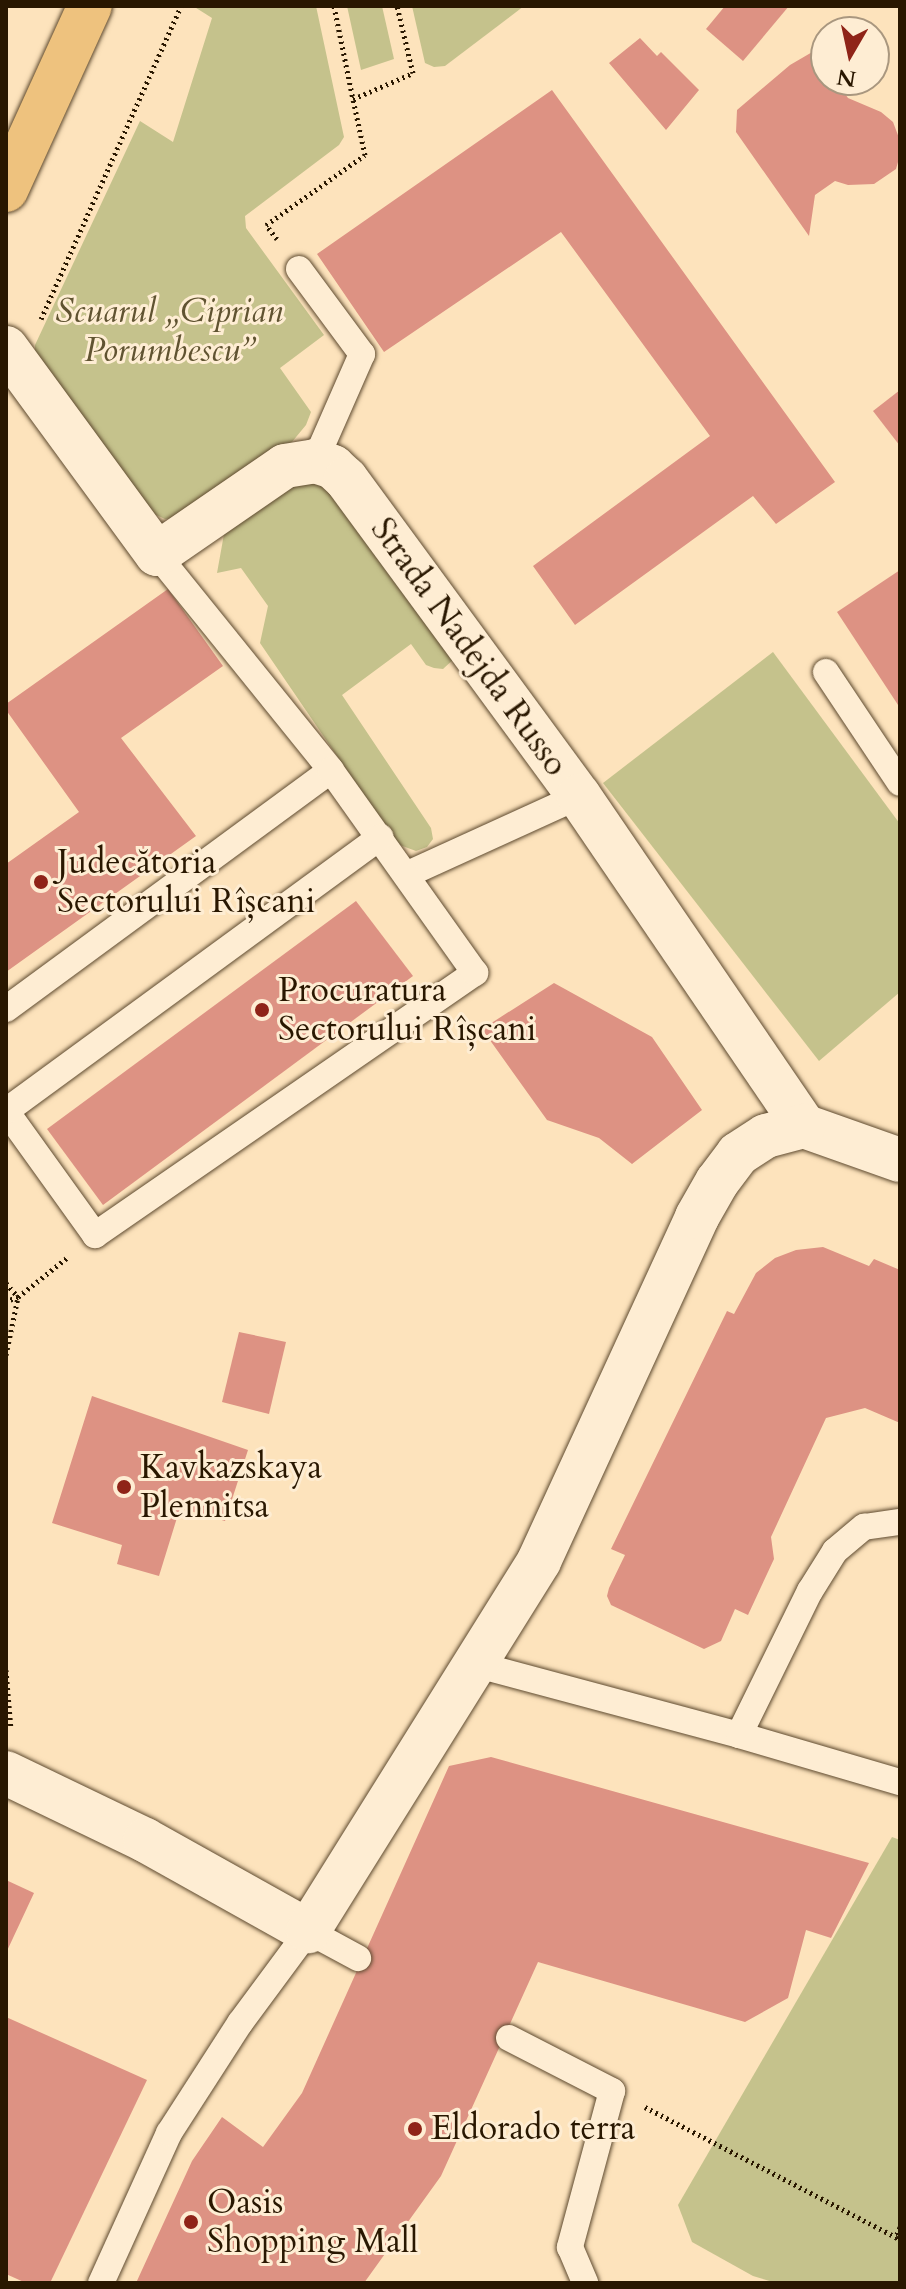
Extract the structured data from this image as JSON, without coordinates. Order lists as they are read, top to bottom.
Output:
{
  "streets": {
    "street": ["Strada Nadejda Russo"]
  },
  "parks": ["Scuarul „Ciprian Porumbescu”"],
  "places": [
    "Judecătoria Sectorului Rîșcani",
    "Procuratura Sectorului Rîșcani",
    "Kavkazskaya Plennitsa",
    "Eldorado terra",
    "Oasis Shopping Mall"
  ],
  "north": "bottom"
}
